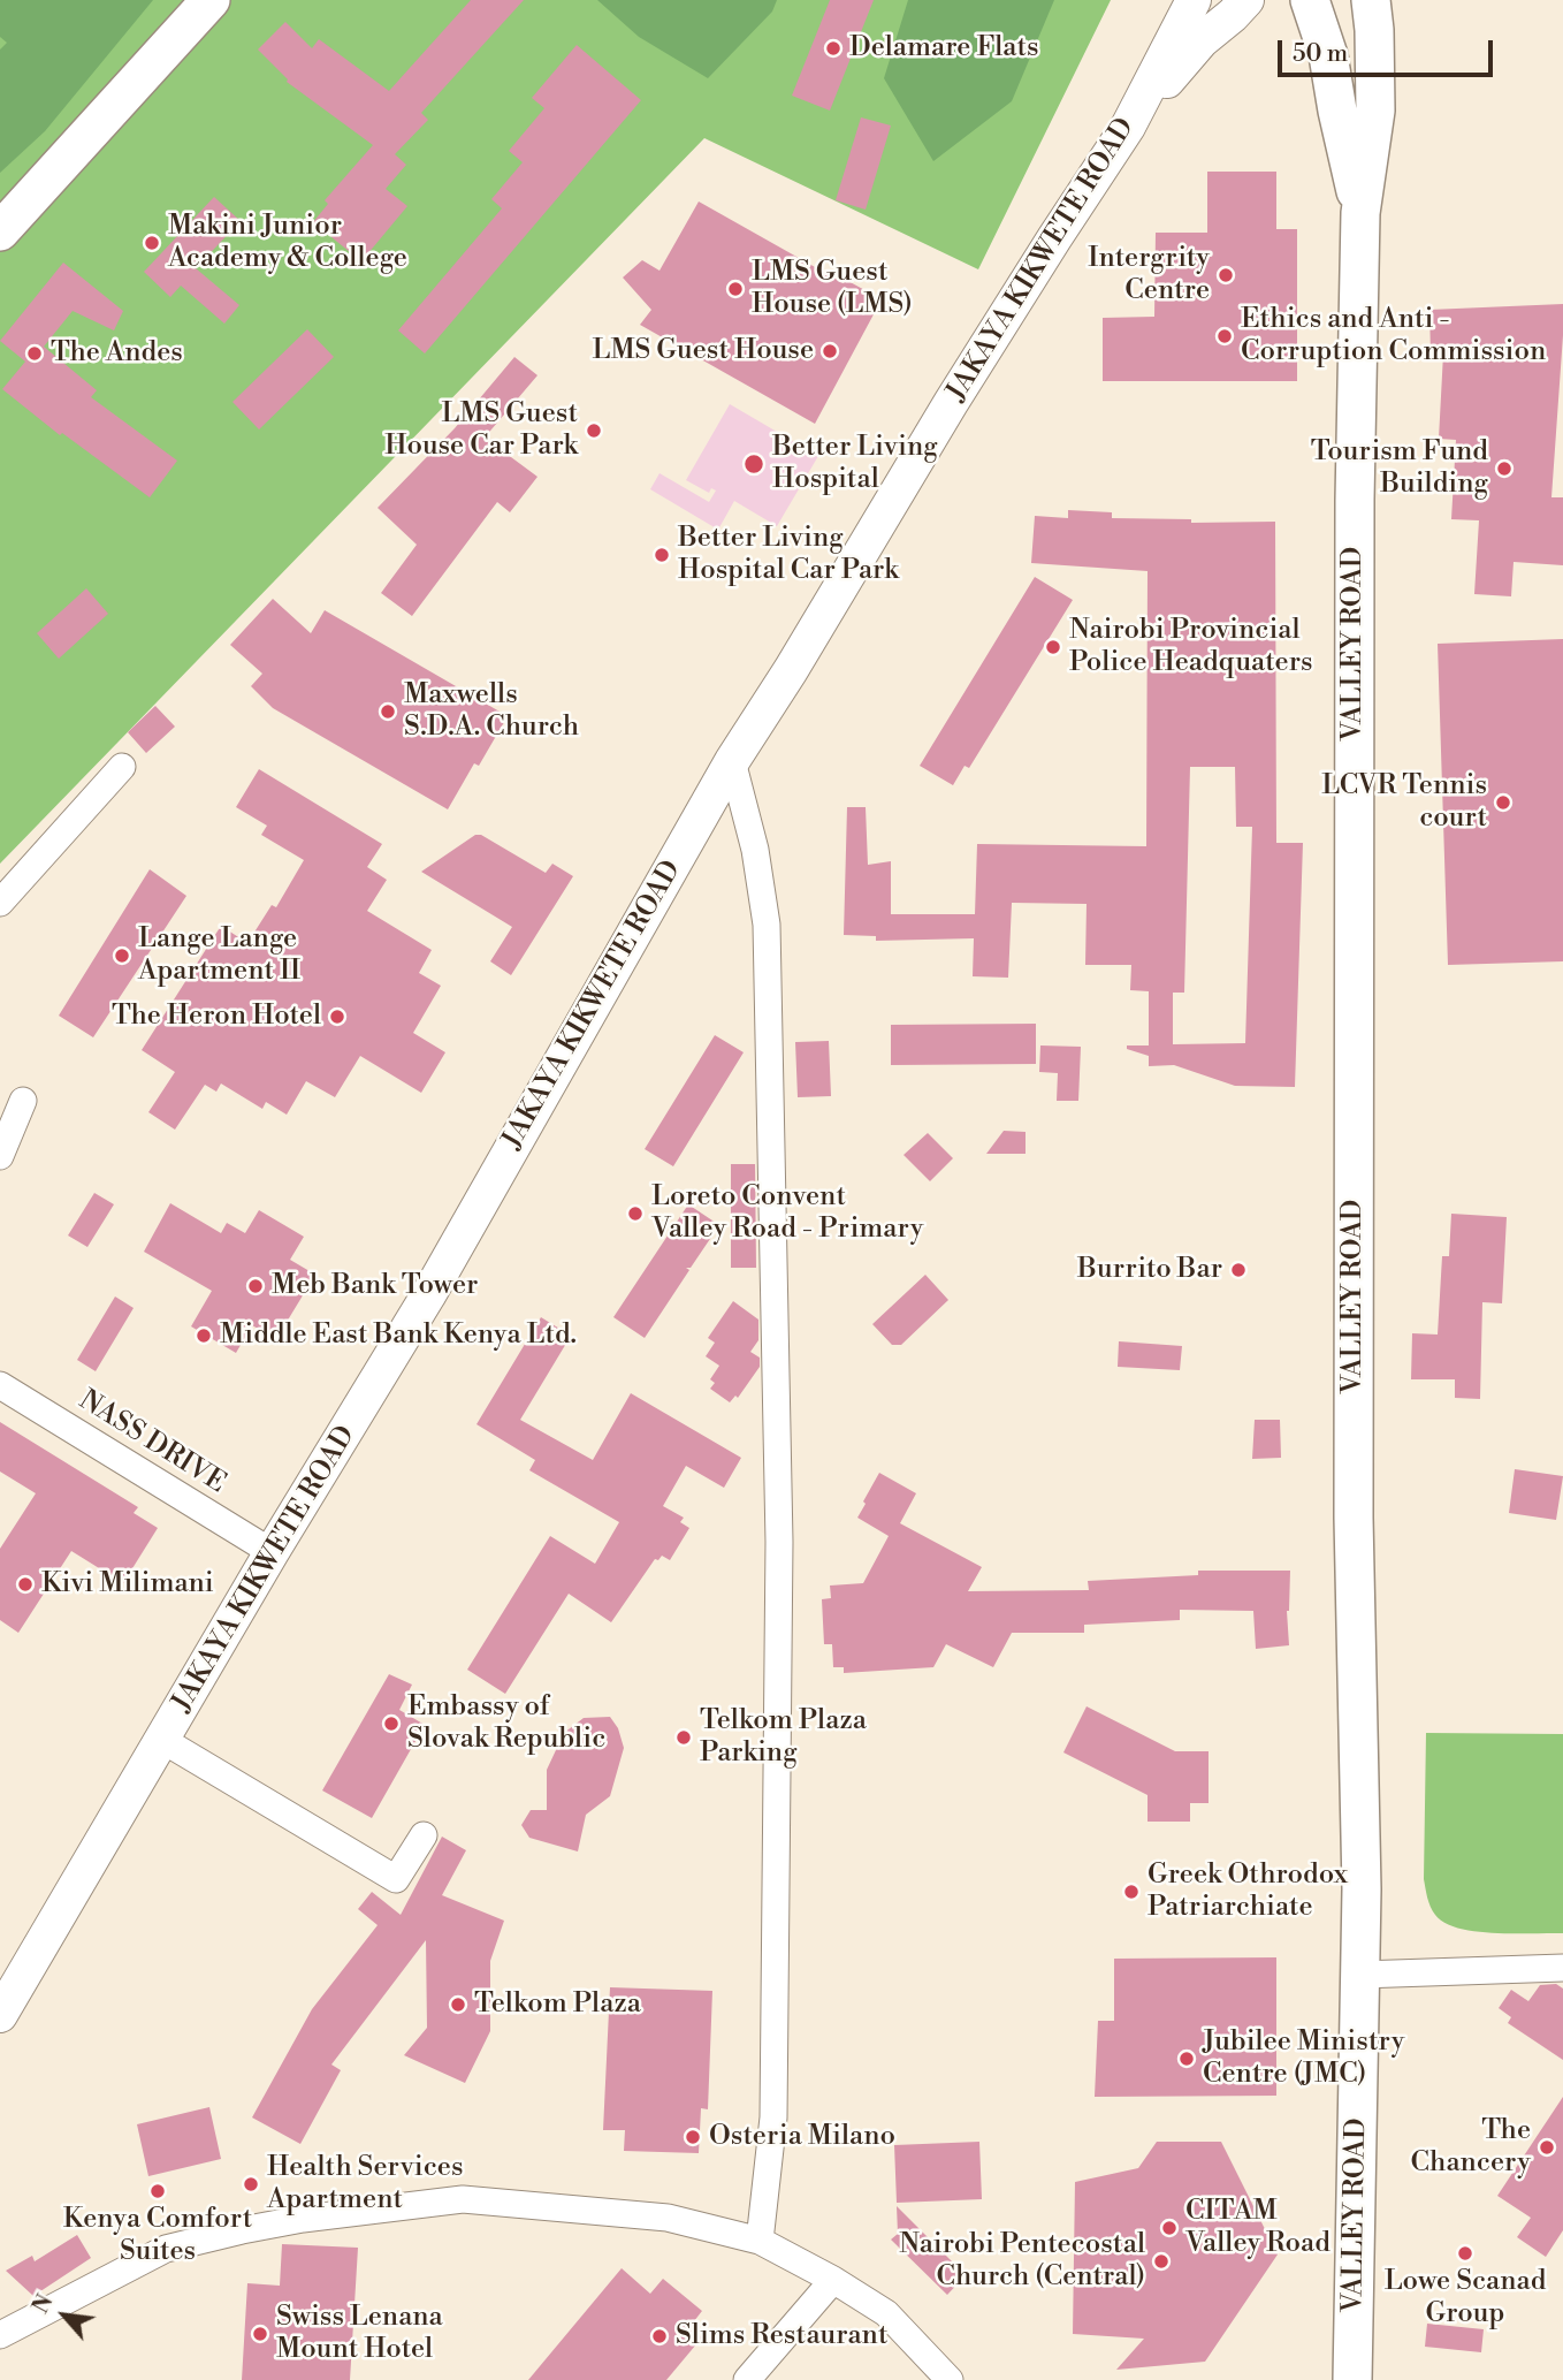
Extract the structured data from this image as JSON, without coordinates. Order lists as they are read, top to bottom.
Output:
{
  "streets": {
    "main road": ["VALLEY ROAD"],
    "street": ["JAKAYA KIKWETE ROAD", "NASS DRIVE"]
  },
  "crossings": [
    ["JAKAYA KIKWETE ROAD", "NASS DRIVE"]
  ],
  "places": [
    "Delamare Flats",
    "Makini Junior Academy & College",
    "Intergrity Centre",
    "LMS Guest House (LMS)",
    "Ethics and Anti - Corruption Commission",
    "LMS Guest House",
    "The Andes",
    "LMS Guest House Car Park",
    "Better Living Hospital",
    "Tourism Fund Building",
    "Better Living Hospital Car Park",
    "Nairobi Provincial Police Headquaters",
    "Maxwells S.D.A. Church",
    "LCVR Tennis court",
    "Lange Lange Apartment II",
    "The Heron Hotel",
    "Loreto Convent Valley Road - Primary",
    "Burrito Bar",
    "Meb Bank Tower",
    "Middle East Bank Kenya Ltd.",
    "Kivi Milimani",
    "Embassy of Slovak Republic",
    "Telkom Plaza Parking",
    "Greek Othrodox Patriarchiate",
    "Telkom Plaza",
    "Jubilee Ministry Centre (JMC)",
    "Osteria Milano",
    "The Chancery",
    "Health Services Apartment",
    "Kenya Comfort Suites",
    "CITAM Valley Road",
    "Lowe Scanad Group",
    "Nairobi Pentecostal Church (Central)",
    "Swiss Lenana Mount Hotel",
    "Slims Restaurant"
  ],
  "scale_bar": "50 m",
  "north": "top left"
}
